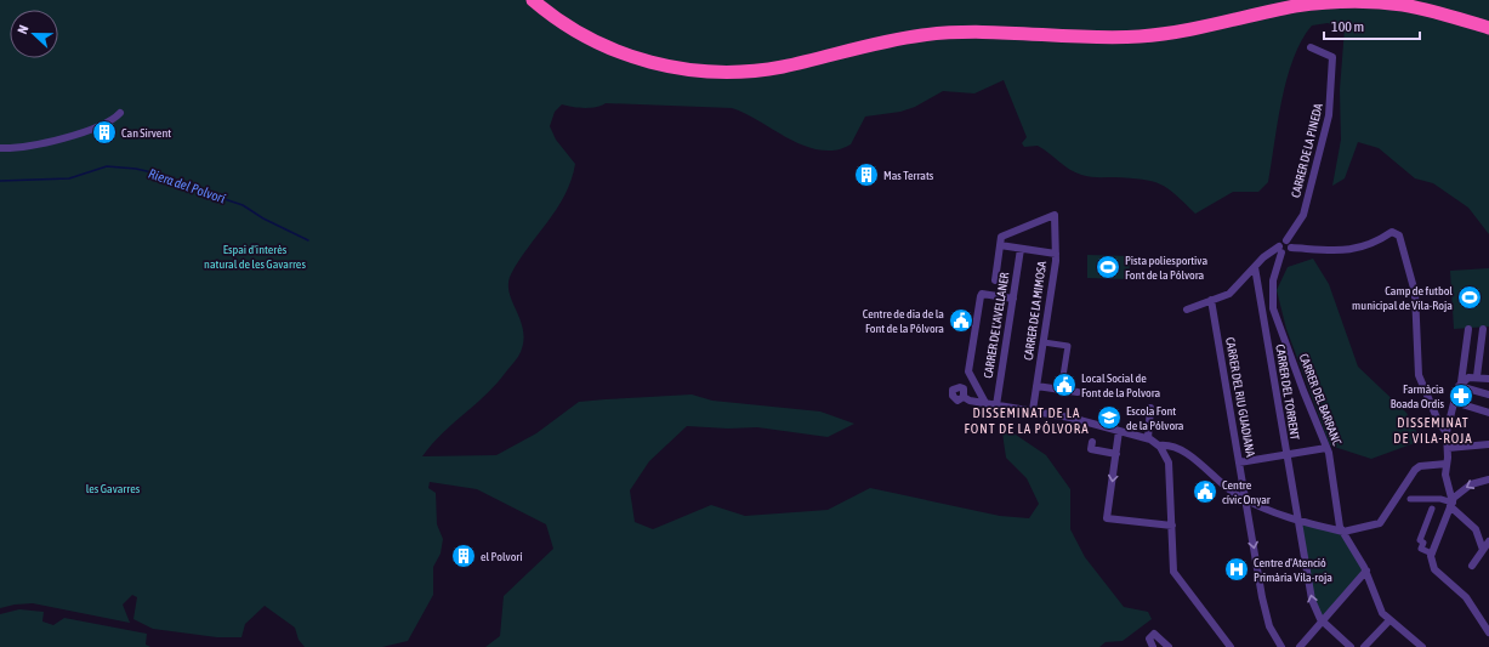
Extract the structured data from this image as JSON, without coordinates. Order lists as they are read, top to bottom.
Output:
{
  "streets": {
    "street": [
      "CARRER DE LA PINEDA",
      "CARRER DE LA MIMOSA",
      "CARRER DE L'AVELLANER",
      "CARRER DEL TORRENT",
      "CARRER DEL RIU GUADIANA",
      "CARRER DEL BARRANC"
    ]
  },
  "crossings": [
    ["CARRER DE LA PINEDA", "CARRER DEL BARRANC"]
  ],
  "districts": ["DISSEMINAT DE LA FONT DE LA PÓLVORA", "DISSEMINAT DE VILA-ROJA"],
  "water": ["Riera del Polvorí"],
  "parks": ["Espai d'interès natural de les Gavarres", "les Gavarres"],
  "places": {
    "building": ["Can Sirvent", "Mas Terrats", "el Polvorí"],
    "sports": ["Pista poliesportiva Font de la Pólvora", "Camp de futbol municipal de Vila-Roja"],
    "public building": ["Centre de dia de la Font de la Pólvora", "Local Social de Font de la Polvora", "Centre cívic Onyar"],
    "pharmacy": ["Farmàcia Boada Ordis"],
    "school or university": ["Escola Font de la Pólvora"],
    "hospital": ["Centre d'Atenció Primària Vila-roja"]
  },
  "scale_bar": "100 m",
  "north": "left"
}
